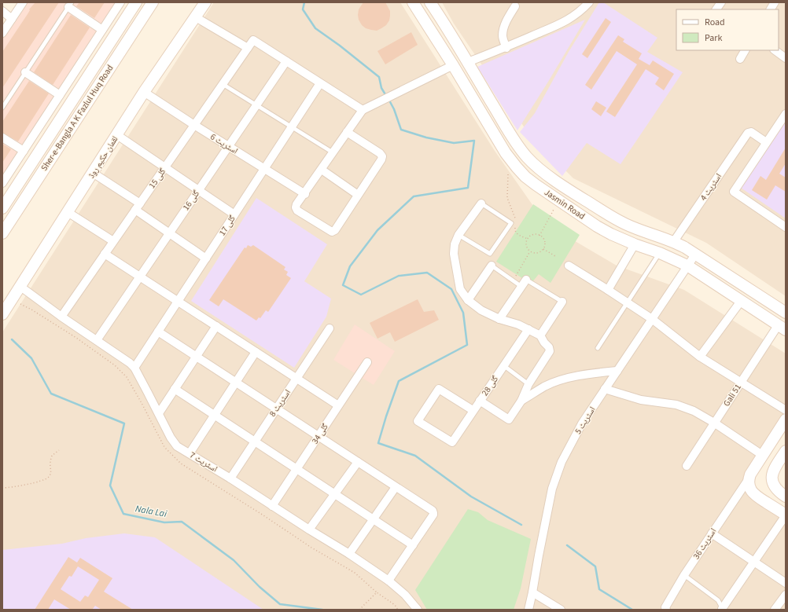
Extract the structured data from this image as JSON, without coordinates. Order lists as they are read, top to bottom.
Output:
{
  "streets": {
    "street": [
      "Sher-e-Bangla A K Fazlul Huq Road",
      "اسٹریٹ 6",
      "لقمان حکیم روڈ",
      "گلی 15",
      "اسٹریٹ 4",
      "گلی 16",
      "Jasmin Road",
      "گلی 17",
      "گلی 28",
      "Gali 51",
      "اسٹریٹ 8",
      "اسٹریٹ 5",
      "گلی 34",
      "اسٹریٹ 7",
      "اسٹریٹ 36"
    ]
  },
  "crossings": [
    ["اسٹریٹ 6", "لقمان حکیم روڈ"],
    ["اسٹریٹ 6", "گلی 15"],
    ["اسٹریٹ 6", "گلی 16"],
    ["اسٹریٹ 6", "گلی 17"],
    ["لقمان حکیم روڈ", "اسٹریٹ 7"],
    ["گلی 15", "گلی 16"],
    ["گلی 15", "اسٹریٹ 7"],
    ["اسٹریٹ 4", "Jasmin Road"],
    ["گلی 16", "اسٹریٹ 7"],
    ["Jasmin Road", "Gali 51"],
    ["Jasmin Road", "اسٹریٹ 5"],
    ["گلی 17", "اسٹریٹ 7"],
    ["اسٹریٹ 8", "اسٹریٹ 7"],
    ["گلی 34", "اسٹریٹ 7"]
  ],
  "water": ["Nala Lai"],
  "legend": ["Road", "Park"]
}
